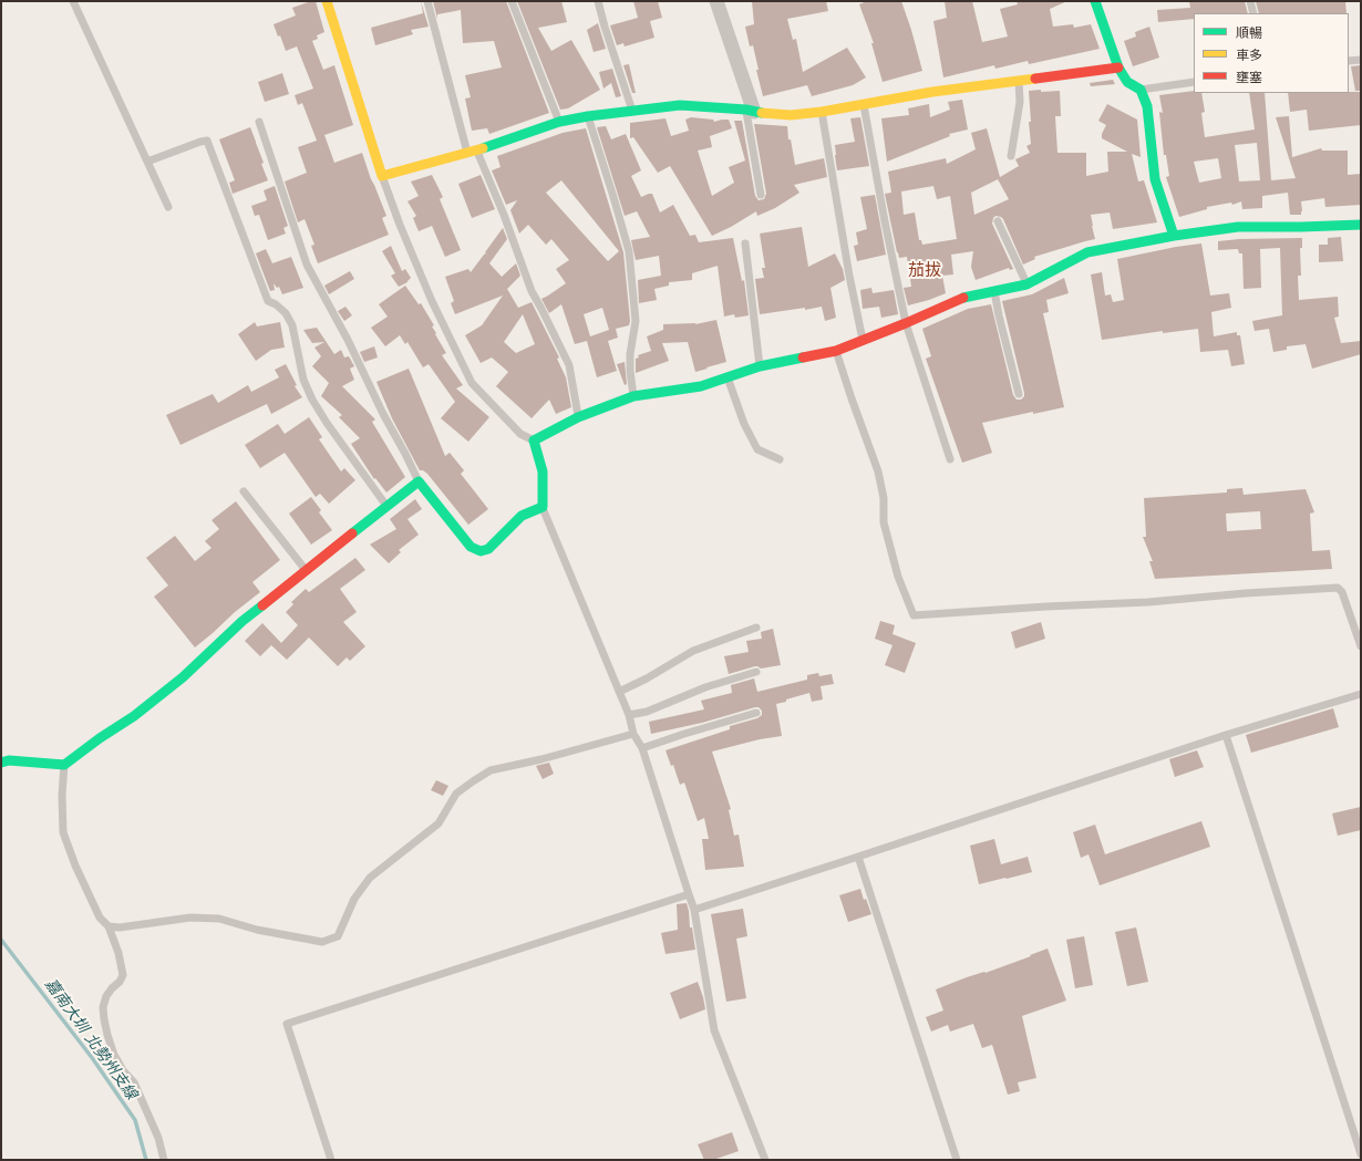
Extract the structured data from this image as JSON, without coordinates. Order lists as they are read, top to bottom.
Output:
{
  "districts": ["茄拔"],
  "water": ["嘉南大圳 北勢州支線"],
  "legend": ["順暢", "車多", "壅塞"]
}
